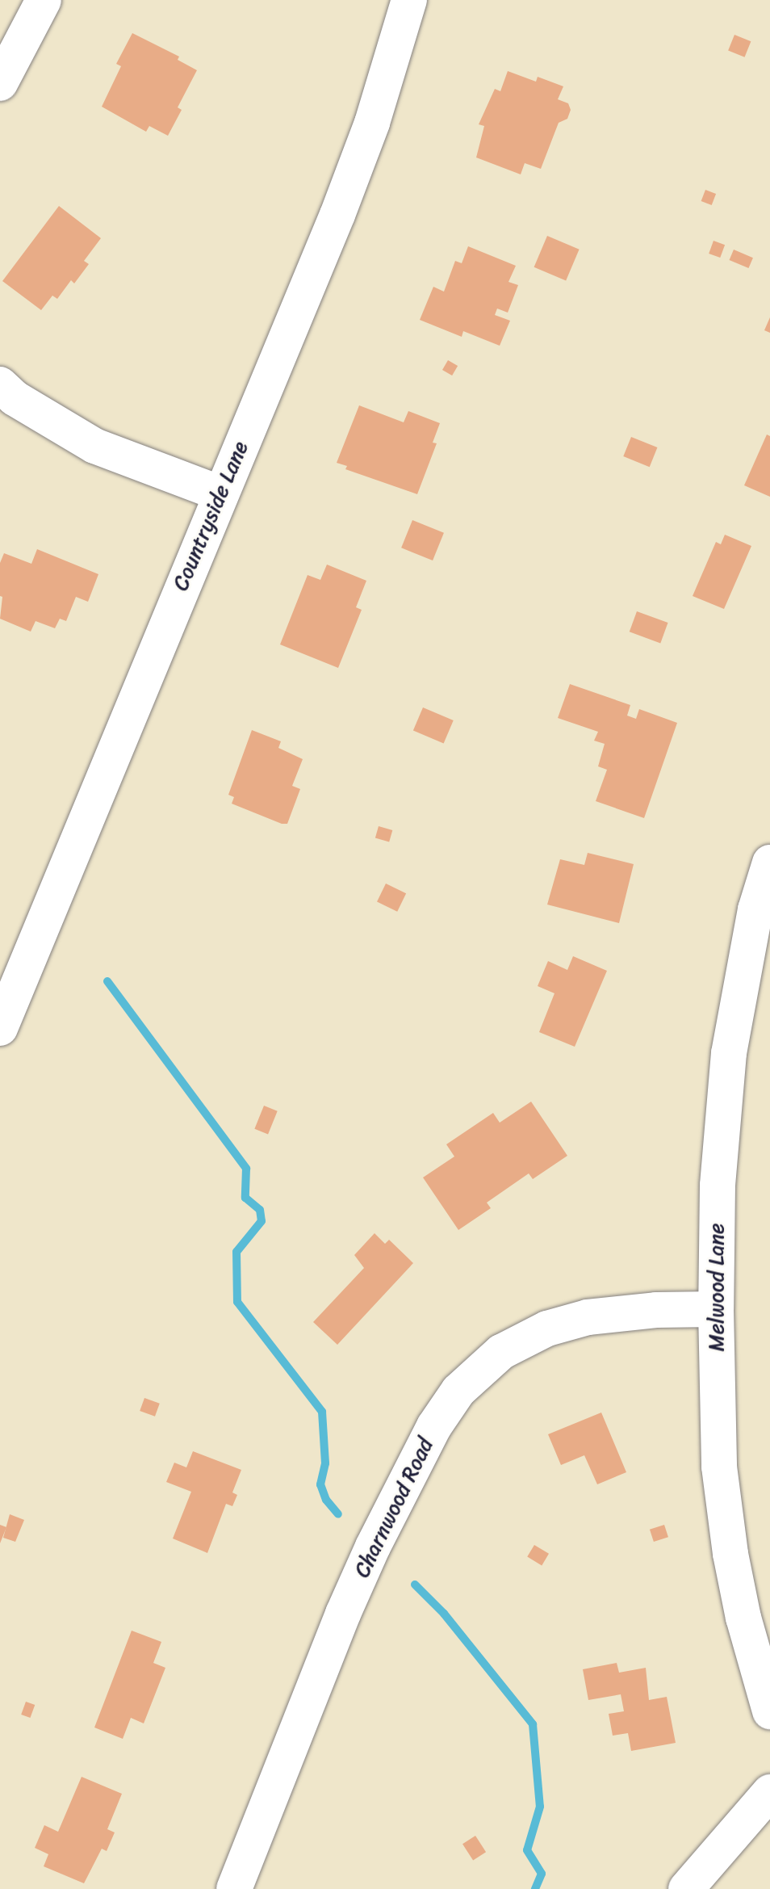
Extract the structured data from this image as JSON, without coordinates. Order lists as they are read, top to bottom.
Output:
{
  "streets": {
    "street": ["Countryside Lane", "Melwood Lane", "Charnwood Road"]
  },
  "crossings": [
    ["Melwood Lane", "Charnwood Road"]
  ]
}
